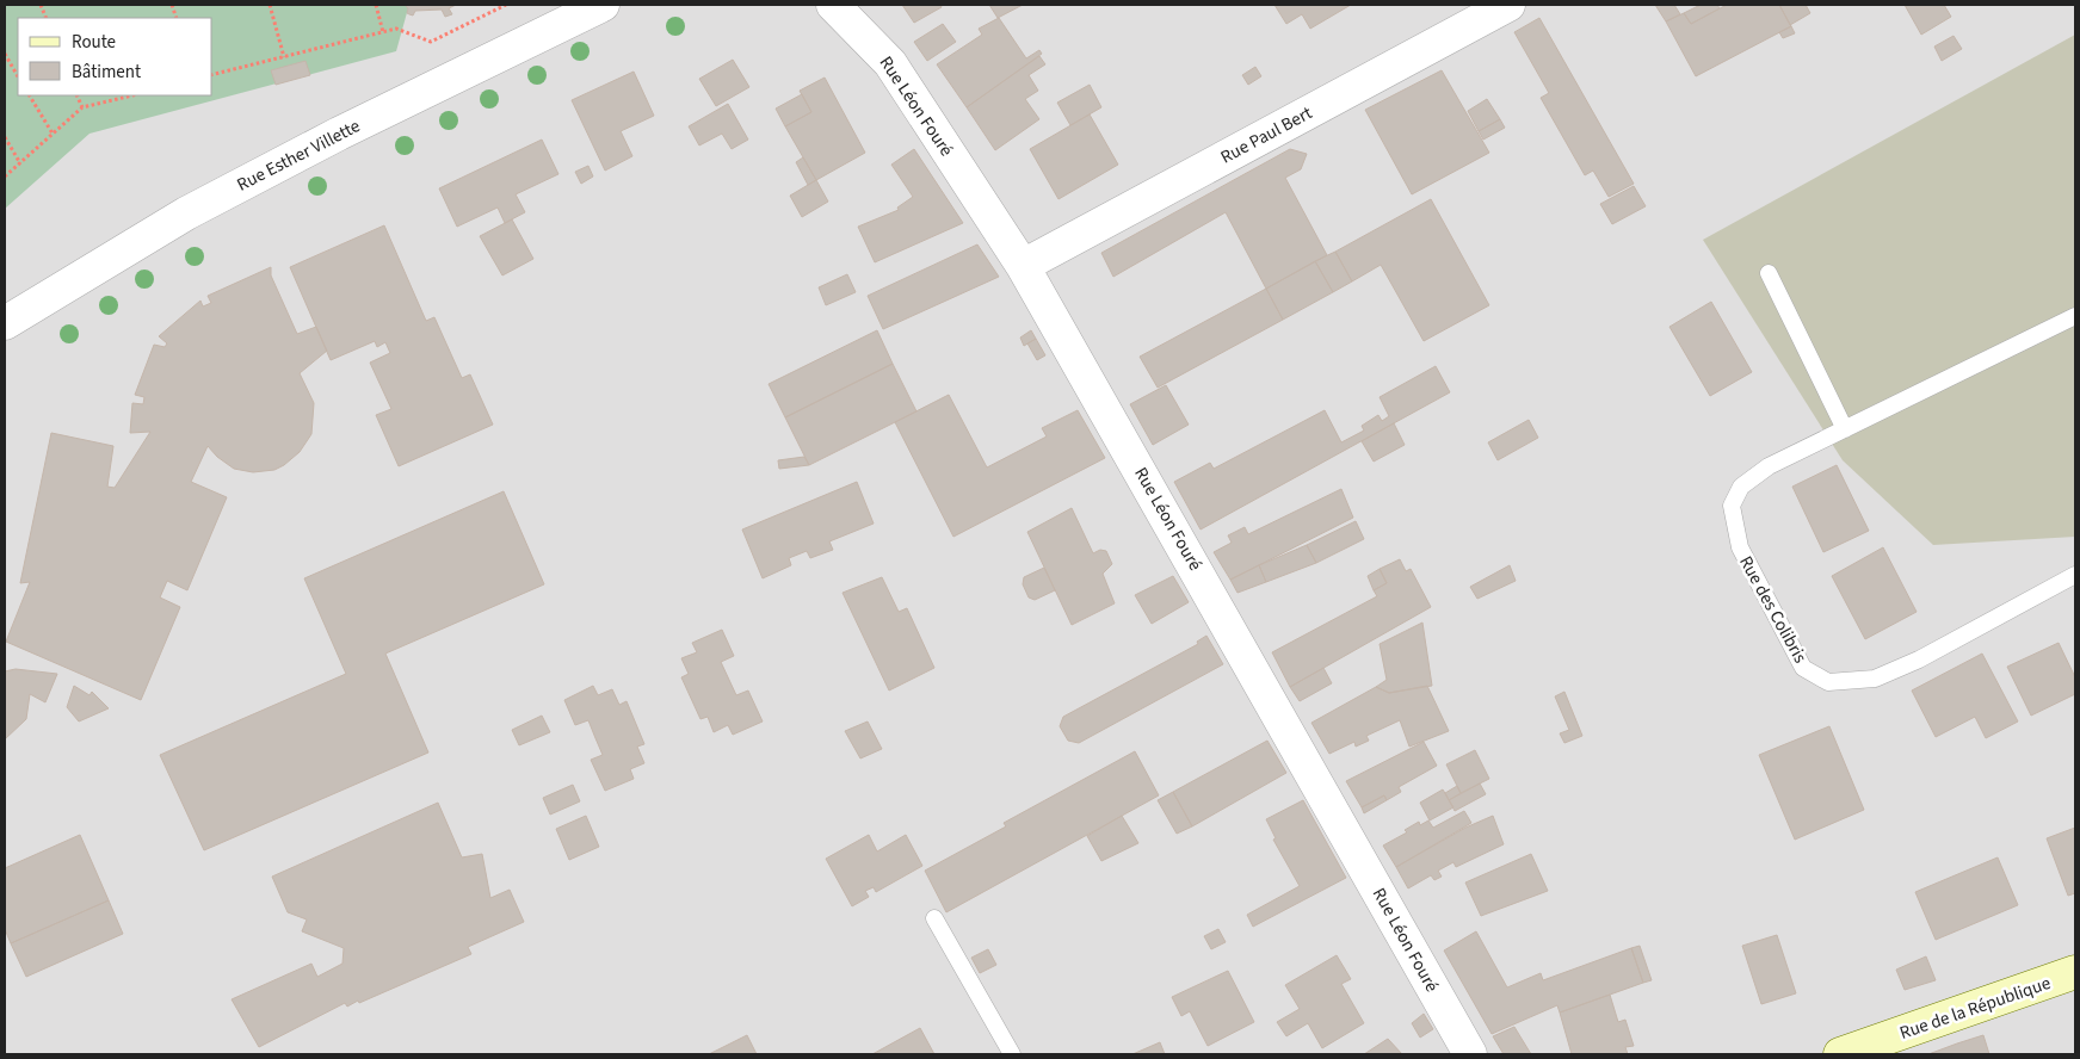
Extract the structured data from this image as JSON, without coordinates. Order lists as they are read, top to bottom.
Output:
{
  "streets": {
    "street": [
      "Rue Léon Fouré",
      "Rue Paul Bert",
      "Rue Esther Villette",
      "Rue de la République"
    ],
    "lane": ["Rue des Colibris"]
  },
  "crossings": [
    ["Rue Léon Fouré", "Rue Paul Bert"]
  ],
  "legend": ["Route", "Bâtiment"]
}
